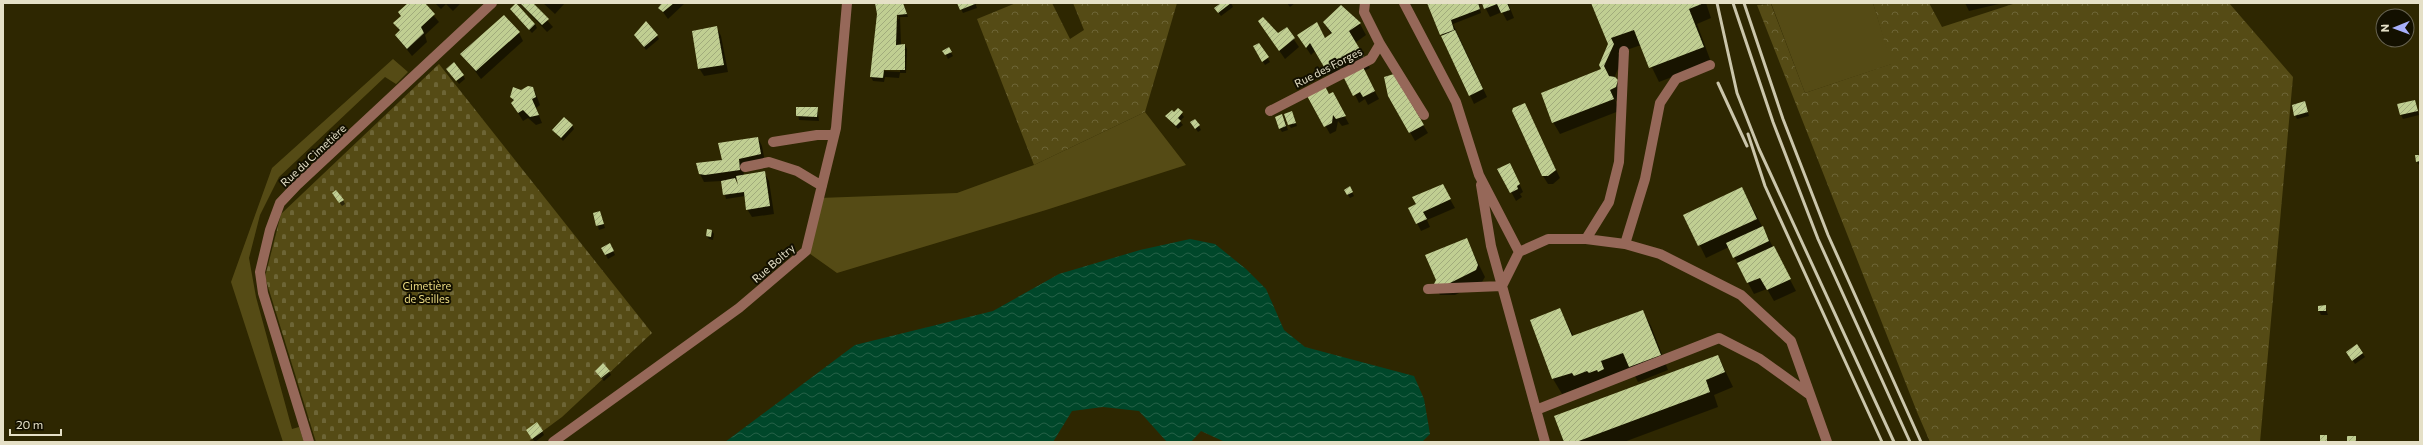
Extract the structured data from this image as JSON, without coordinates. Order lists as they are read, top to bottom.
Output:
{
  "streets": {
    "street": ["Rue des Forges", "Rue du Cimetière", "Rue Boltry"]
  },
  "parks": ["Cimetière de Seilles"],
  "scale_bar": "20 m",
  "north": "left"
}
